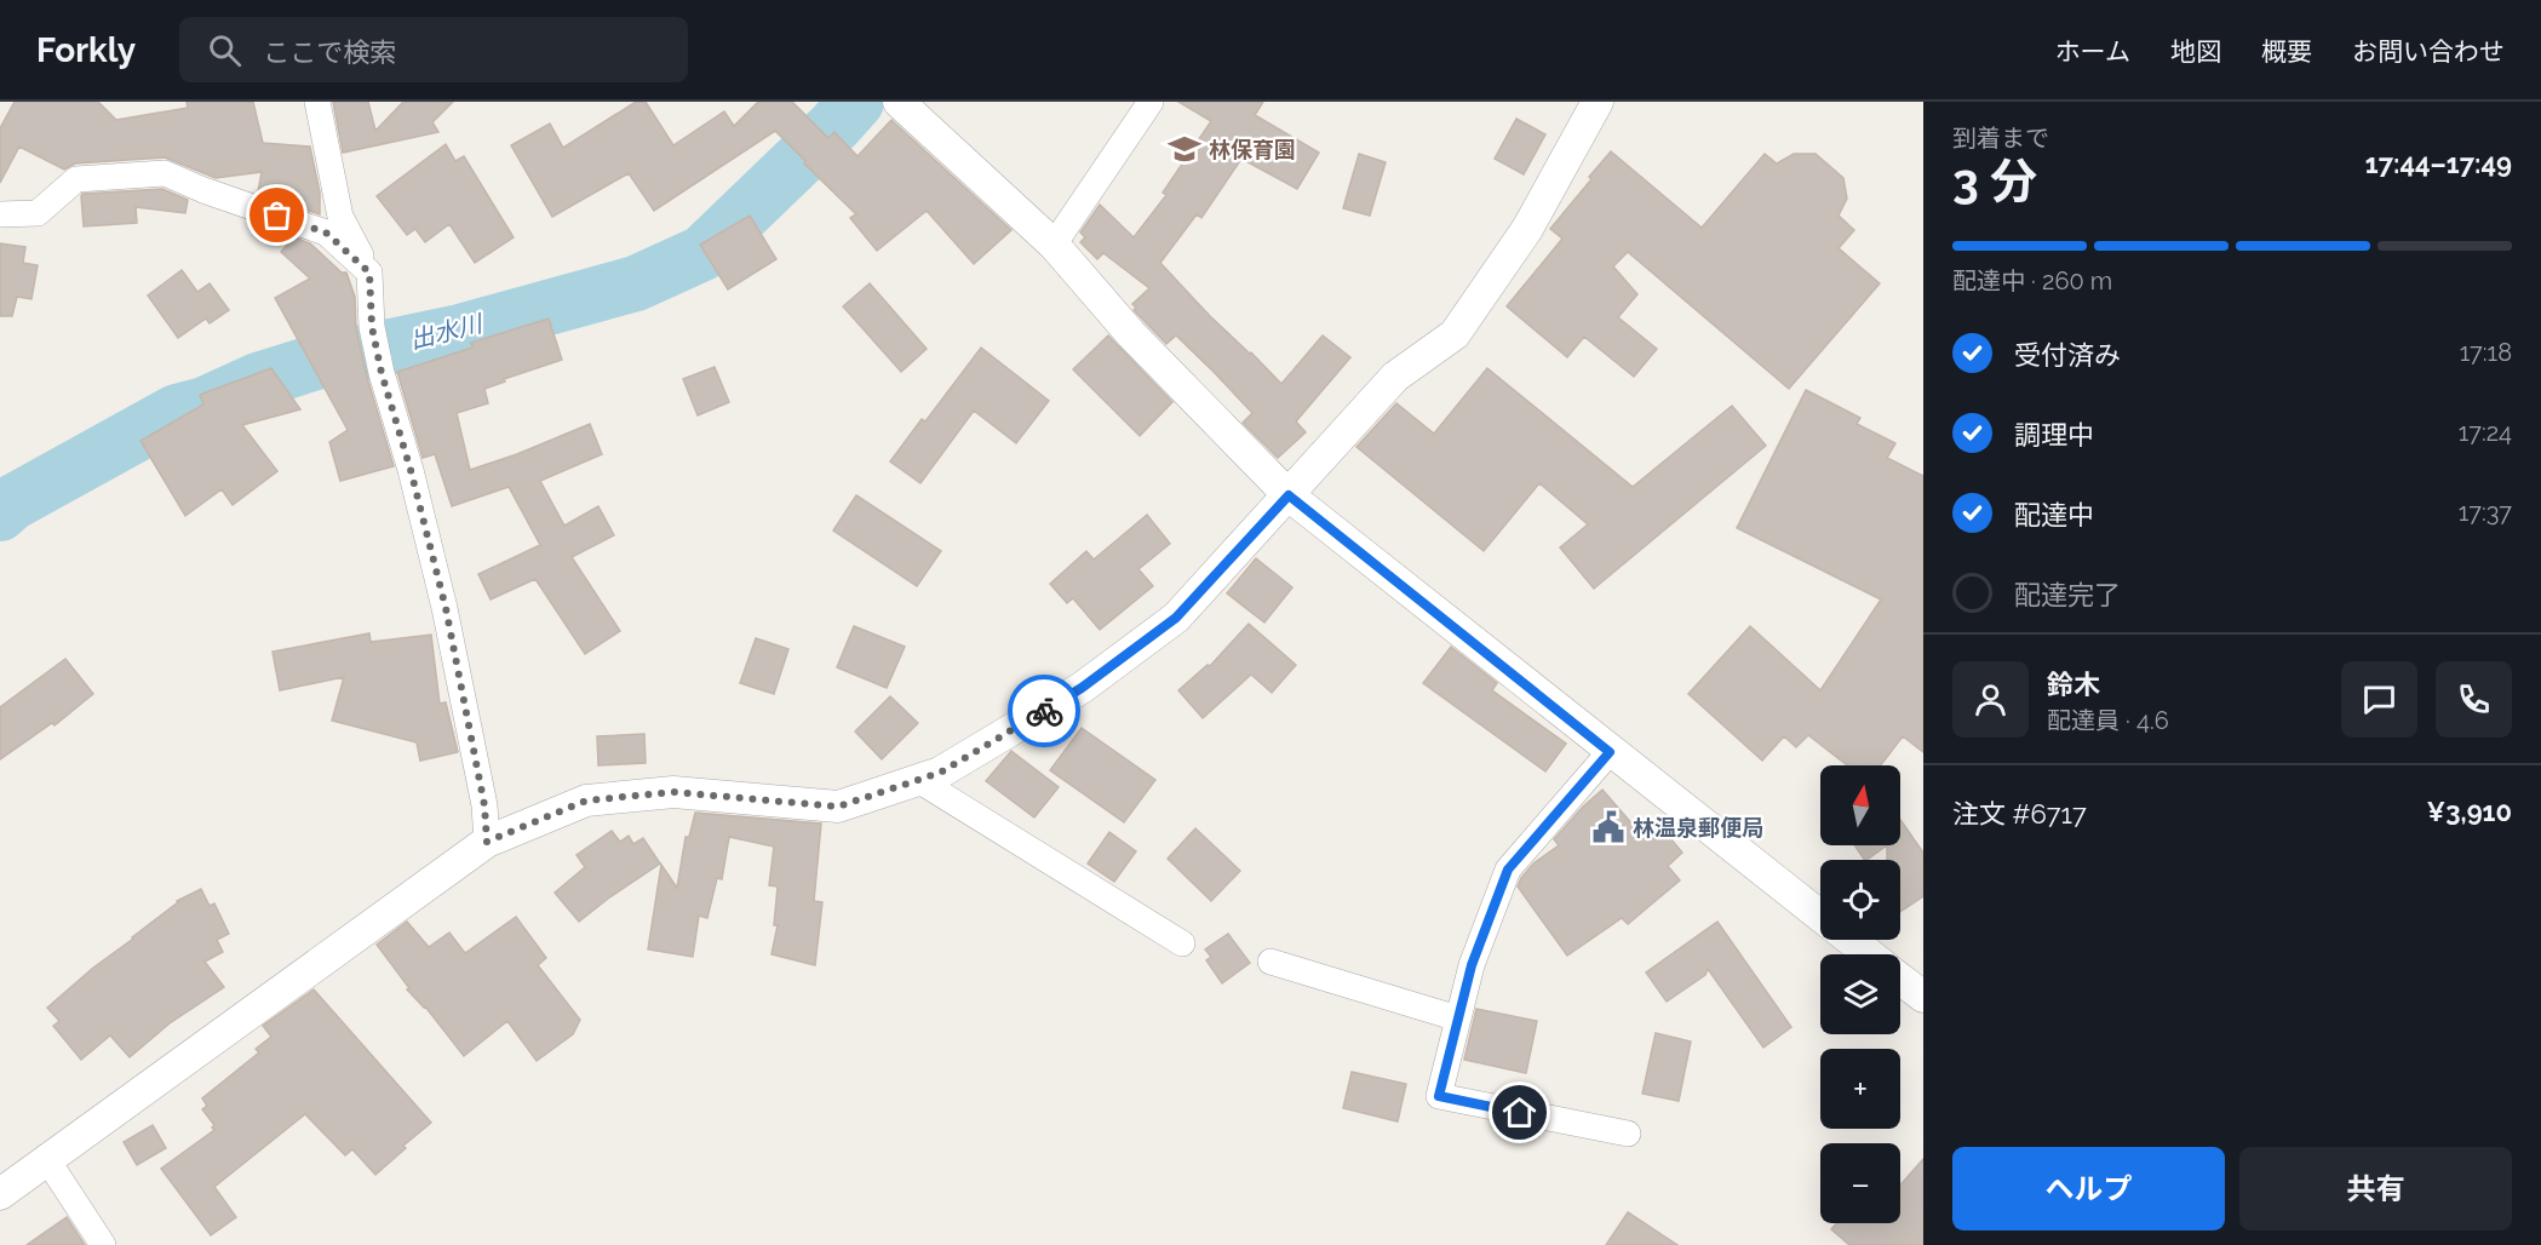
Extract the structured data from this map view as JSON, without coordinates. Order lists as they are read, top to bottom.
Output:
{
  "water": ["出水川"],
  "places": {
    "school or university": ["林保育園"],
    "public building": ["林温泉郵便局"]
  },
  "north": "top",
  "page": {
    "header": "Forkly",
    "search": "ここで検索",
    "nav": [
      "ホーム",
      "地図",
      "概要",
      "お問い合わせ"
    ],
    "heading": ["3 分", "到着まで", "17:44–17:49"],
    "panel": [
      "鈴木",
      "配達員 · 4.6",
      "注文 #6717",
      "¥3,910"
    ],
    "bar": "配達中 · 260 m",
    "list": [
      ["受付済み", "17:18"],
      ["調理中", "17:24"],
      ["配達中", "17:37"],
      "配達完了"
    ],
    "map_buttons": ["+", "−"],
    "buttons": ["ヘルプ", "共有"]
  }
}
